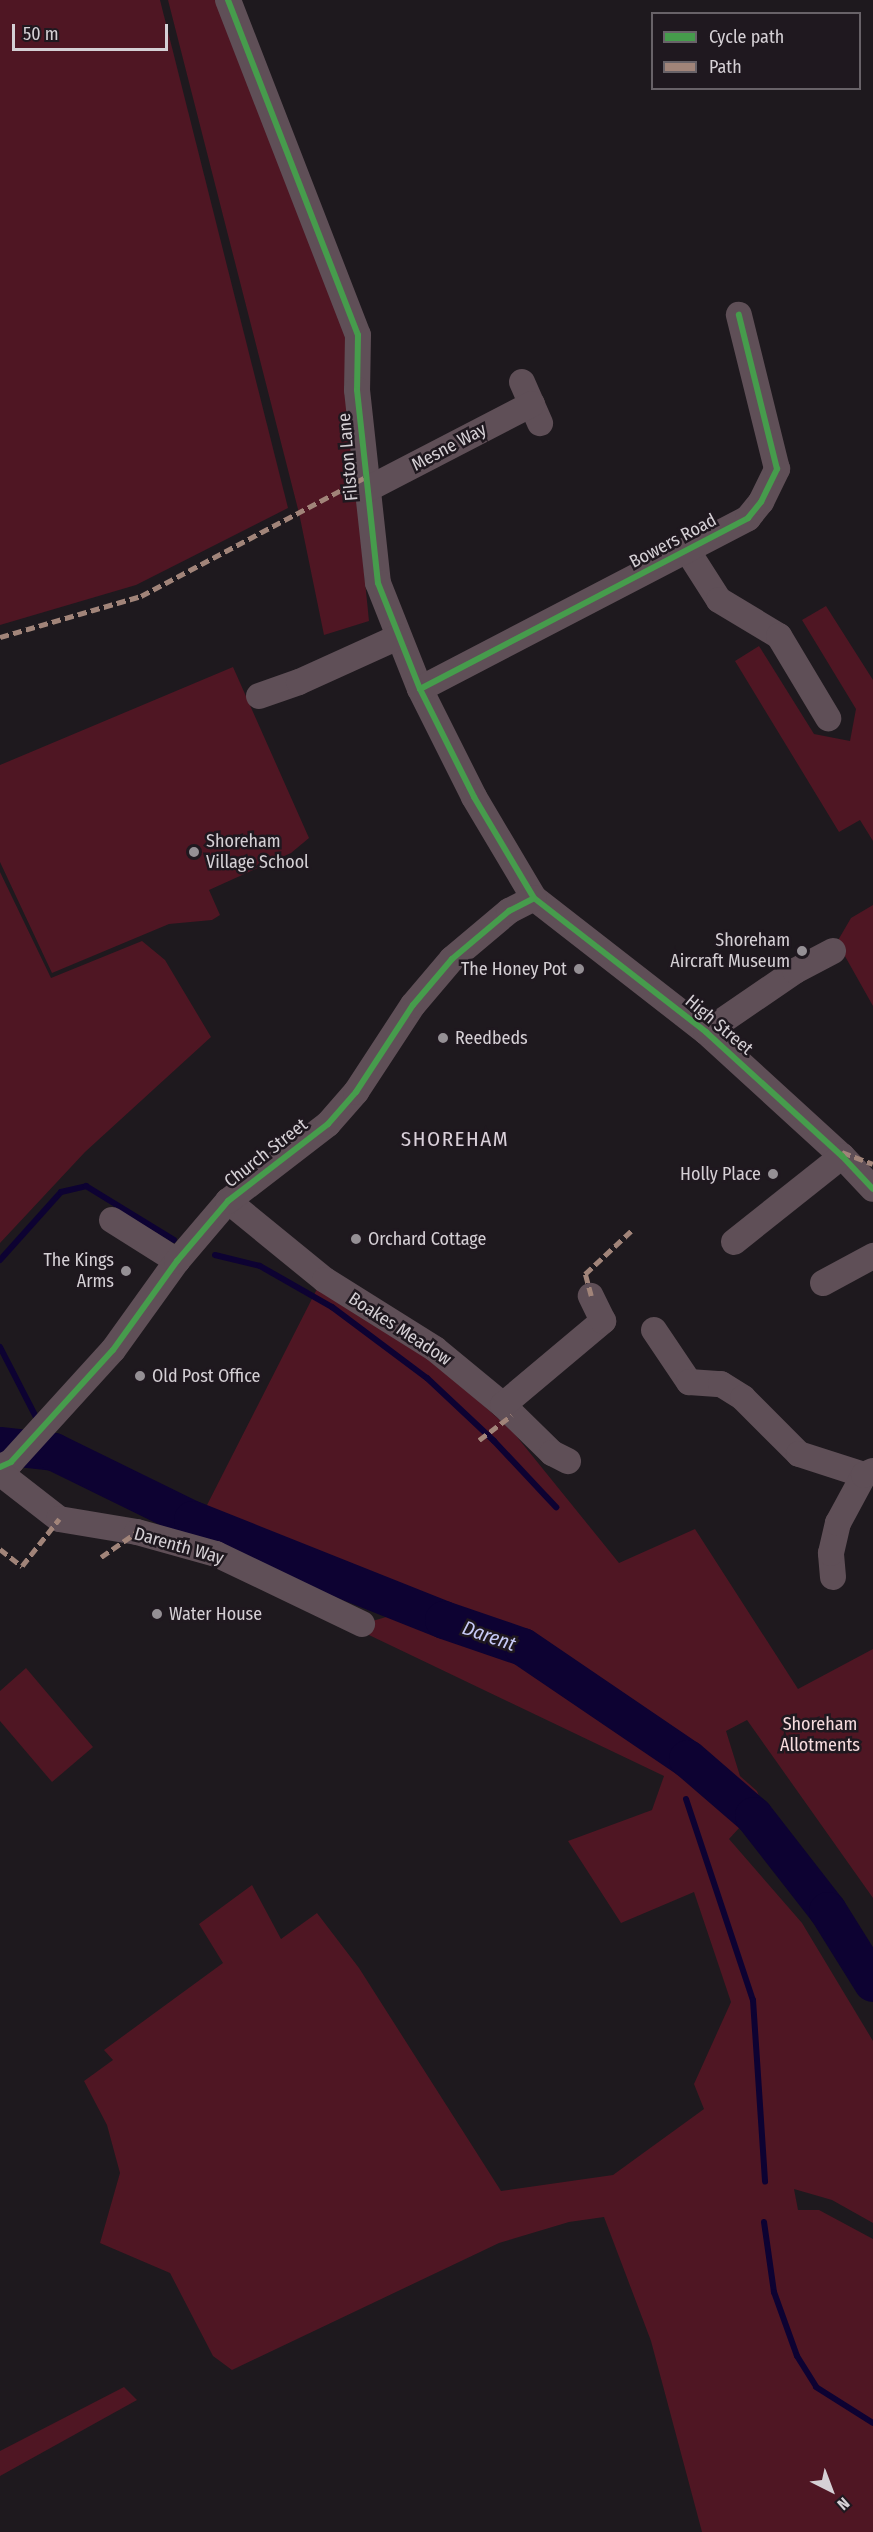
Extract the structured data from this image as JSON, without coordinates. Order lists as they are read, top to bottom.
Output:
{
  "streets": {
    "street": [
      "Mesne Way",
      "Filston Lane",
      "Bowers Road",
      "High Street",
      "Church Street",
      "Boakes Meadow",
      "Darenth Way"
    ]
  },
  "crossings": [
    ["Mesne Way", "Filston Lane"],
    ["Filston Lane", "Bowers Road"],
    ["Filston Lane", "High Street"],
    ["Filston Lane", "Church Street"],
    ["High Street", "Church Street"],
    ["Church Street", "Boakes Meadow"],
    ["Church Street", "Darenth Way"]
  ],
  "districts": ["SHOREHAM"],
  "water": ["Darent"],
  "parks": ["Shoreham Allotments"],
  "places": [
    "Shoreham Village School",
    "Shoreham Aircraft Museum",
    "The Honey Pot",
    "Reedbeds",
    "Holly Place",
    "Orchard Cottage",
    "The Kings Arms",
    "Old Post Office",
    "Water House"
  ],
  "legend": ["Cycle path", "Path"],
  "scale_bar": "50 m",
  "north": "bottom right"
}
